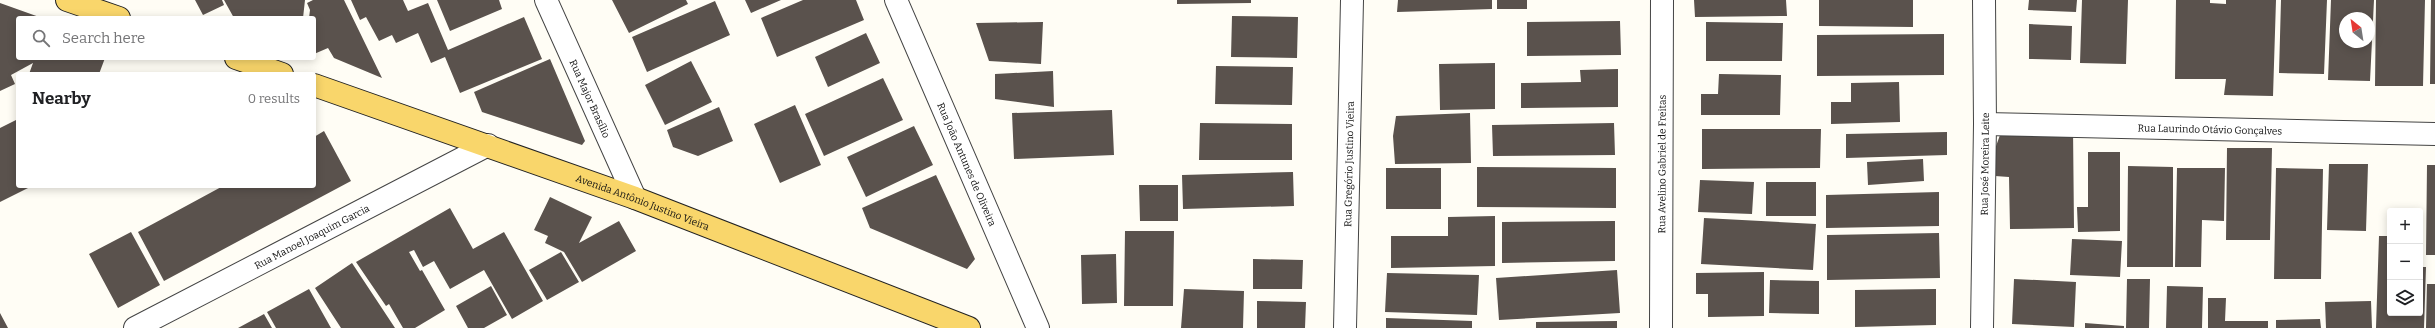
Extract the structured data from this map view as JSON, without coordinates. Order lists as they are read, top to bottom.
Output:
{
  "streets": {
    "main road": ["Avenida Antônio Justino Vieira"],
    "street": [
      "Rua Major Brasílio",
      "Rua Laurindo Otávio Gonçalves",
      "Rua João Antunes de Oliveira",
      "Rua Gregório Justino Vieira",
      "Rua Avelino Gabriel de Freitas",
      "Rua José Moreira Leite",
      "Rua Manoel Joaquim Garcia"
    ]
  },
  "crossings": [
    ["Rua Major Brasílio", "Avenida Antônio Justino Vieira"],
    ["Rua Laurindo Otávio Gonçalves", "Rua José Moreira Leite"],
    ["Avenida Antônio Justino Vieira", "Rua Manoel Joaquim Garcia"]
  ],
  "north": "top left",
  "page": {
    "search": "Search here",
    "heading": ["Nearby", "0 results"],
    "map_buttons": ["+", "−"]
  }
}
